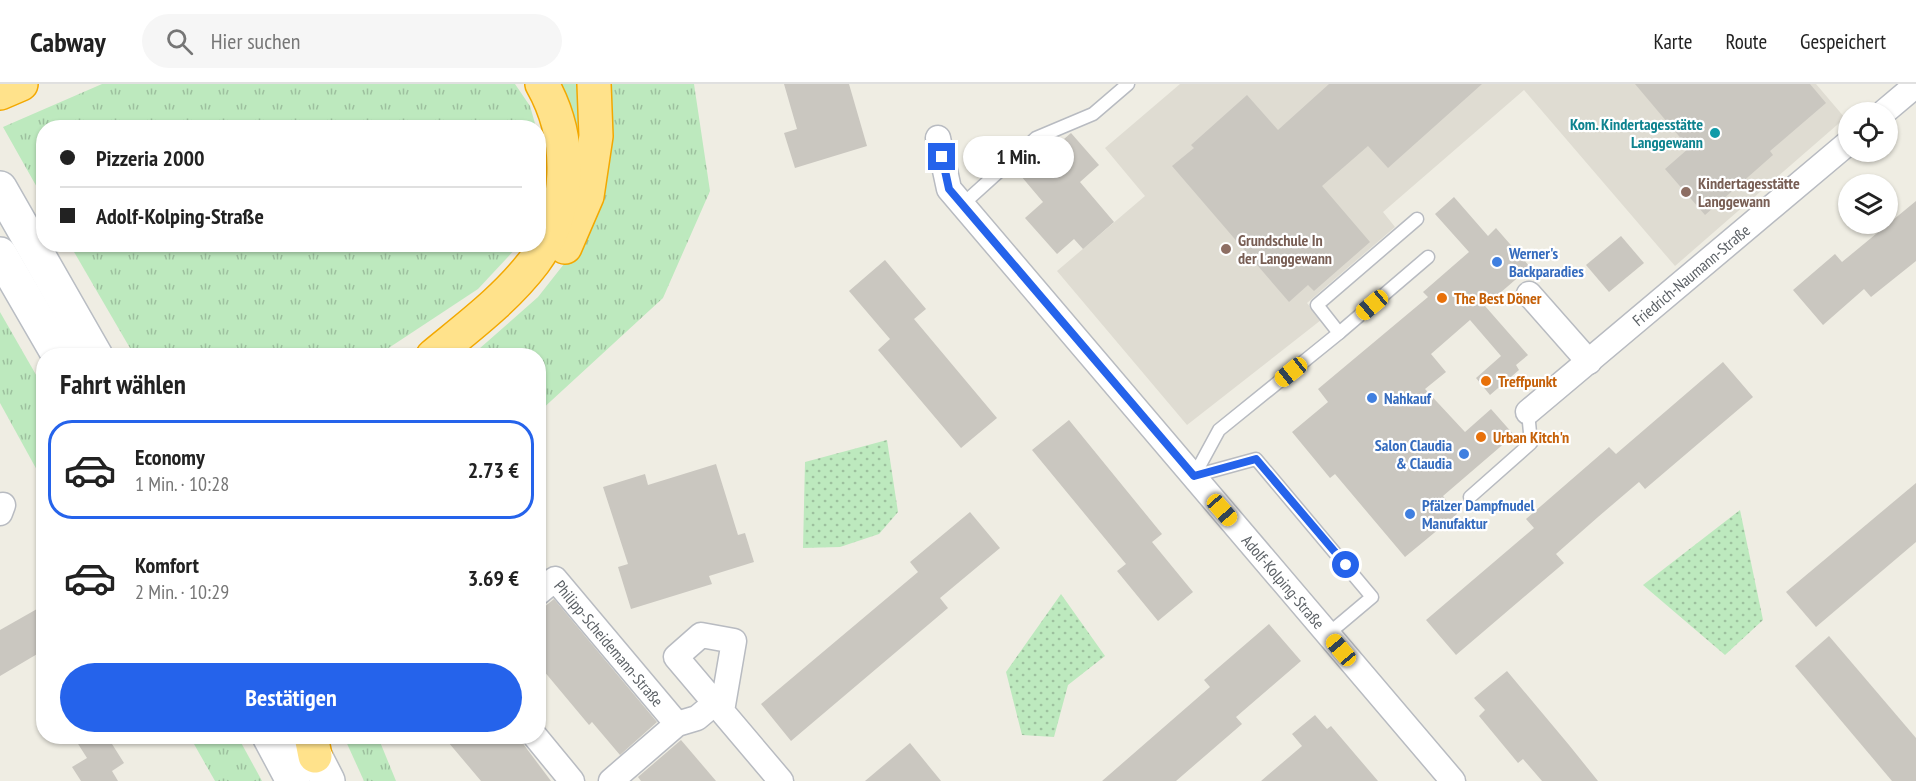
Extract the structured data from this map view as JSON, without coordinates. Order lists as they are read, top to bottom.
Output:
{
  "streets": {
    "street": ["Friedrich-Naumann-Straße", "Adolf-Kolping-Straße", "Philipp-Scheidemann-Straße"]
  },
  "places": [
    "Kom. Kindertagesstätte Langgewann",
    "Kindertagesstätte Langgewann",
    "Grundschule In der Langgewann",
    "Werner's Backparadies",
    "The Best Döner",
    "Treffpunkt",
    "Nahkauf",
    "Urban Kitch'n",
    "Salon Claudia & Claudia",
    "Pfälzer Dampfnudel Manufaktur"
  ],
  "page": {
    "header": "Cabway",
    "search": "Hier suchen",
    "nav": ["Karte", "Route", "Gespeichert"],
    "banner": ["Pizzeria 2000", "Adolf-Kolping-Straße"],
    "bubble": "1 Min.",
    "heading": "Fahrt wählen",
    "list": [
      {
        "name": "Economy",
        "note": "1 Min. · 10:28",
        "value": "2.73 €"
      },
      {
        "name": "Komfort",
        "note": "2 Min. · 10:29",
        "value": "3.69 €"
      }
    ],
    "buttons": "Bestätigen"
  }
}
